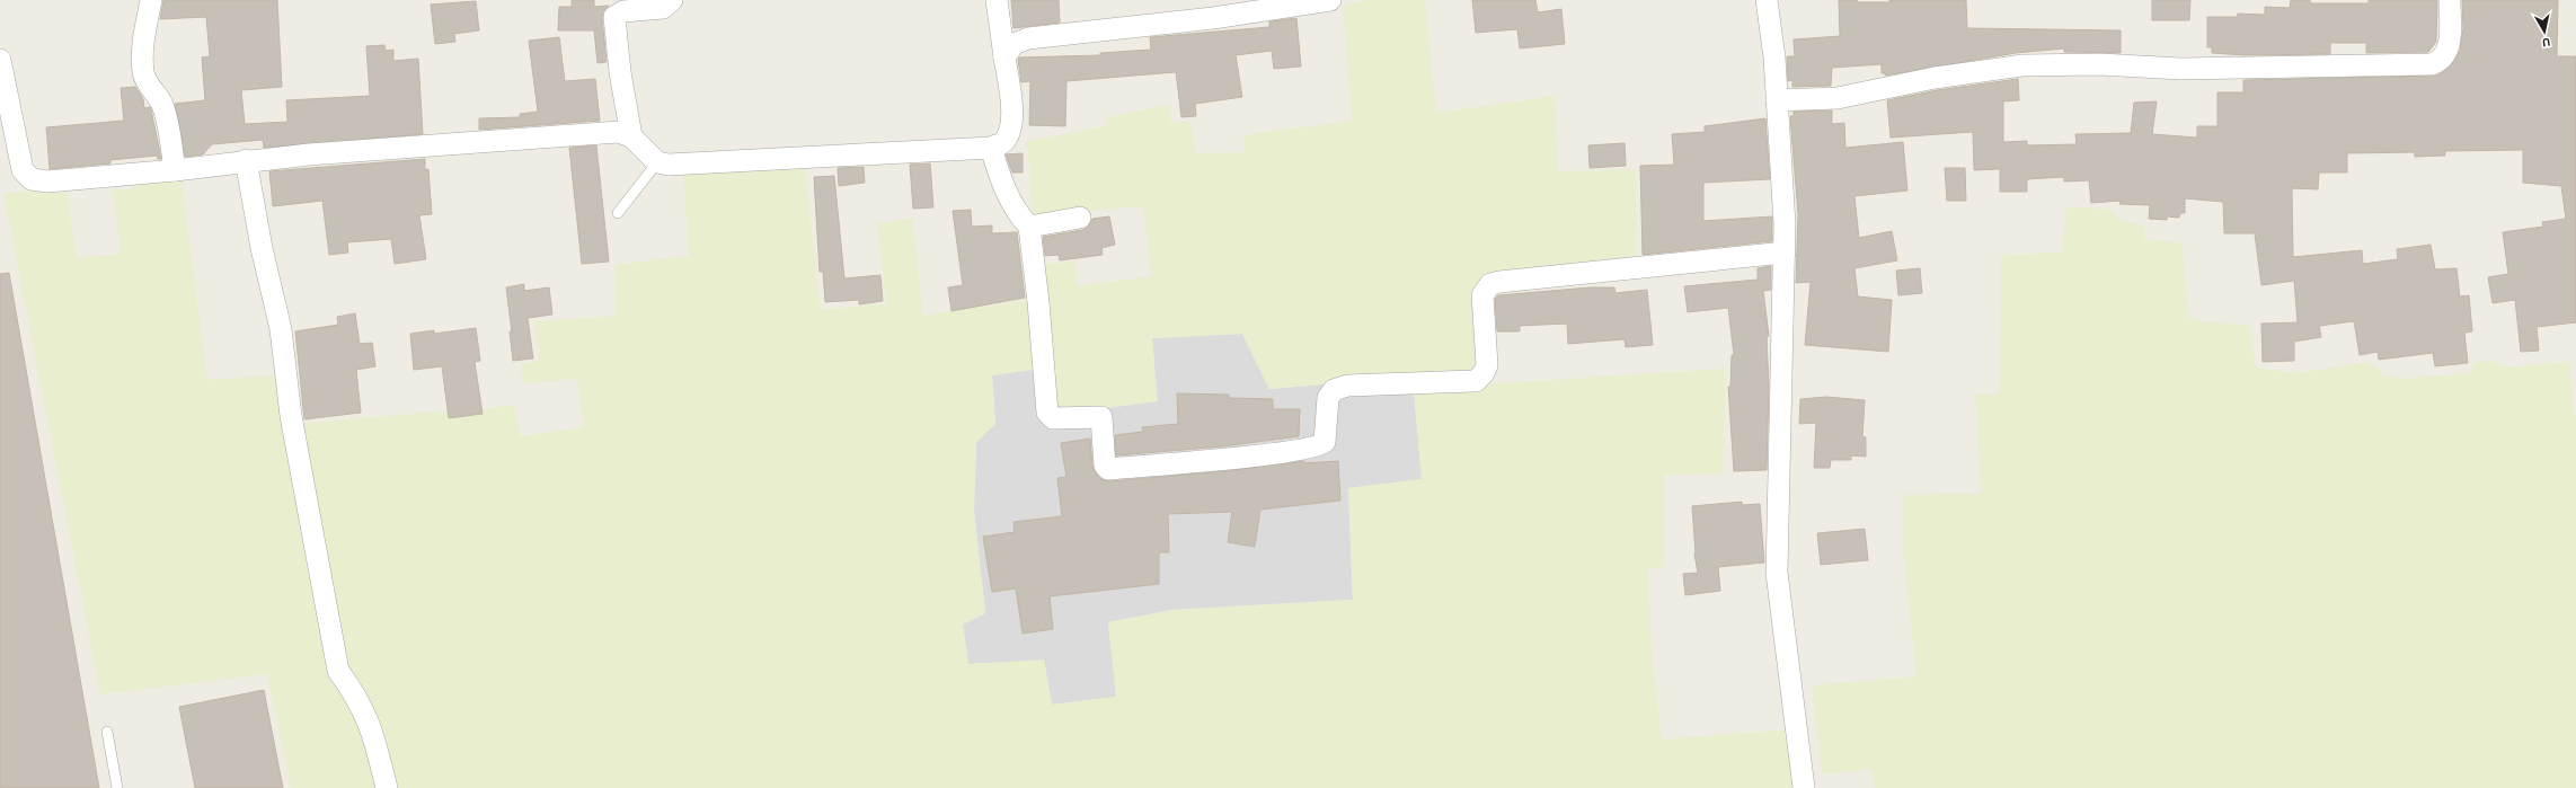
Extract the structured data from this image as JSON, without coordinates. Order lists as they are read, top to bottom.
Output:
{
  "north": "bottom"
}
